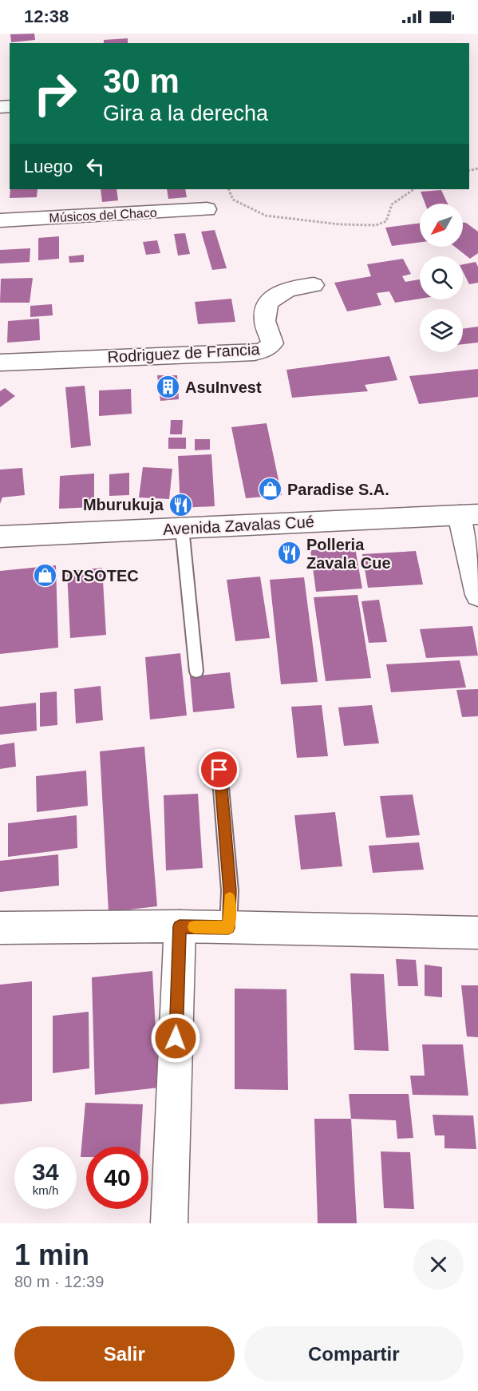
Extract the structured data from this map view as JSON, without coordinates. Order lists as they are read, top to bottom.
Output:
{
  "streets": {
    "street": ["Músicos del Chaco", "Rodriguez de Francia", "Avenida Zavalas Cué"]
  },
  "places": {
    "building": ["AsuInvest"],
    "shop": ["Paradise S.A.", "DYSOTEC"],
    "restaurant": ["Mburukuja", "Polleria Zavala Cue"]
  },
  "north": "bottom left",
  "page": {
    "status": "12:38",
    "turn": ["30 m", "Gira a la derecha"],
    "then": "Luego",
    "speed": "34 km/h",
    "limit": "40",
    "heading": ["1 min", "80 m · 12:39"],
    "buttons": ["Salir", "Compartir"]
  }
}
